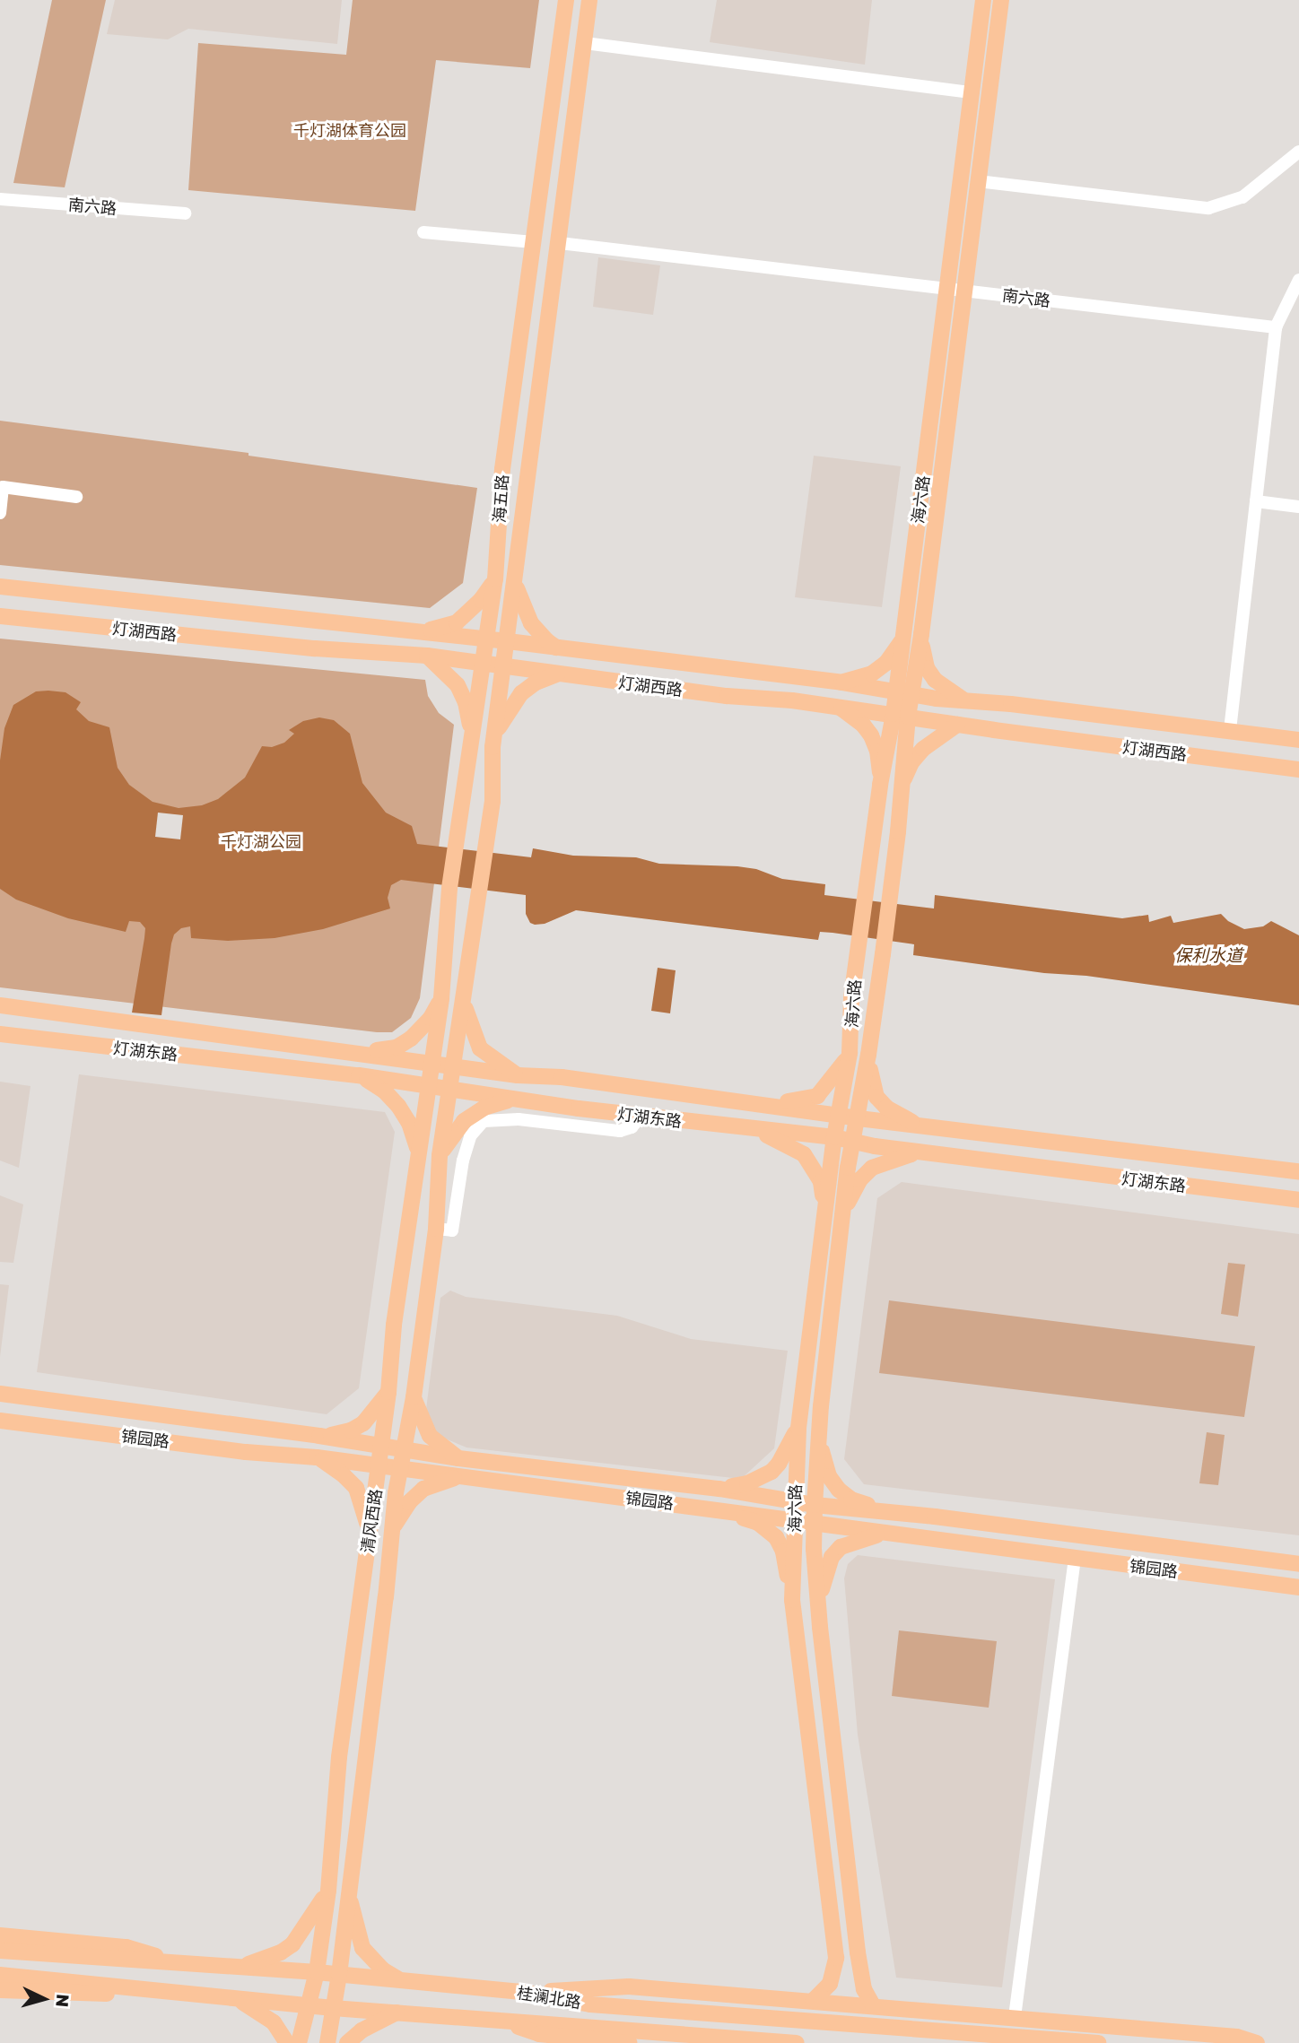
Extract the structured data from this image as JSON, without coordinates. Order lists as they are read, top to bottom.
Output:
{
  "streets": {
    "main road": [
      "海五路",
      "海六路",
      "灯湖西路",
      "灯湖东路",
      "锦园路",
      "清风西路",
      "桂澜北路"
    ],
    "street": ["南六路"]
  },
  "crossings": [
    ["南六路", "海六路"],
    ["南六路", "清风西路"],
    ["海五路", "灯湖西路"],
    ["海五路", "清风西路"],
    ["海六路", "灯湖西路"],
    ["海六路", "灯湖东路"],
    ["海六路", "锦园路"],
    ["灯湖西路", "清风西路"],
    ["灯湖东路", "清风西路"],
    ["锦园路", "清风西路"],
    ["清风西路", "桂澜北路"]
  ],
  "water": ["保利水道"],
  "parks": ["千灯湖体育公园", "千灯湖公园"],
  "north": "right"
}
